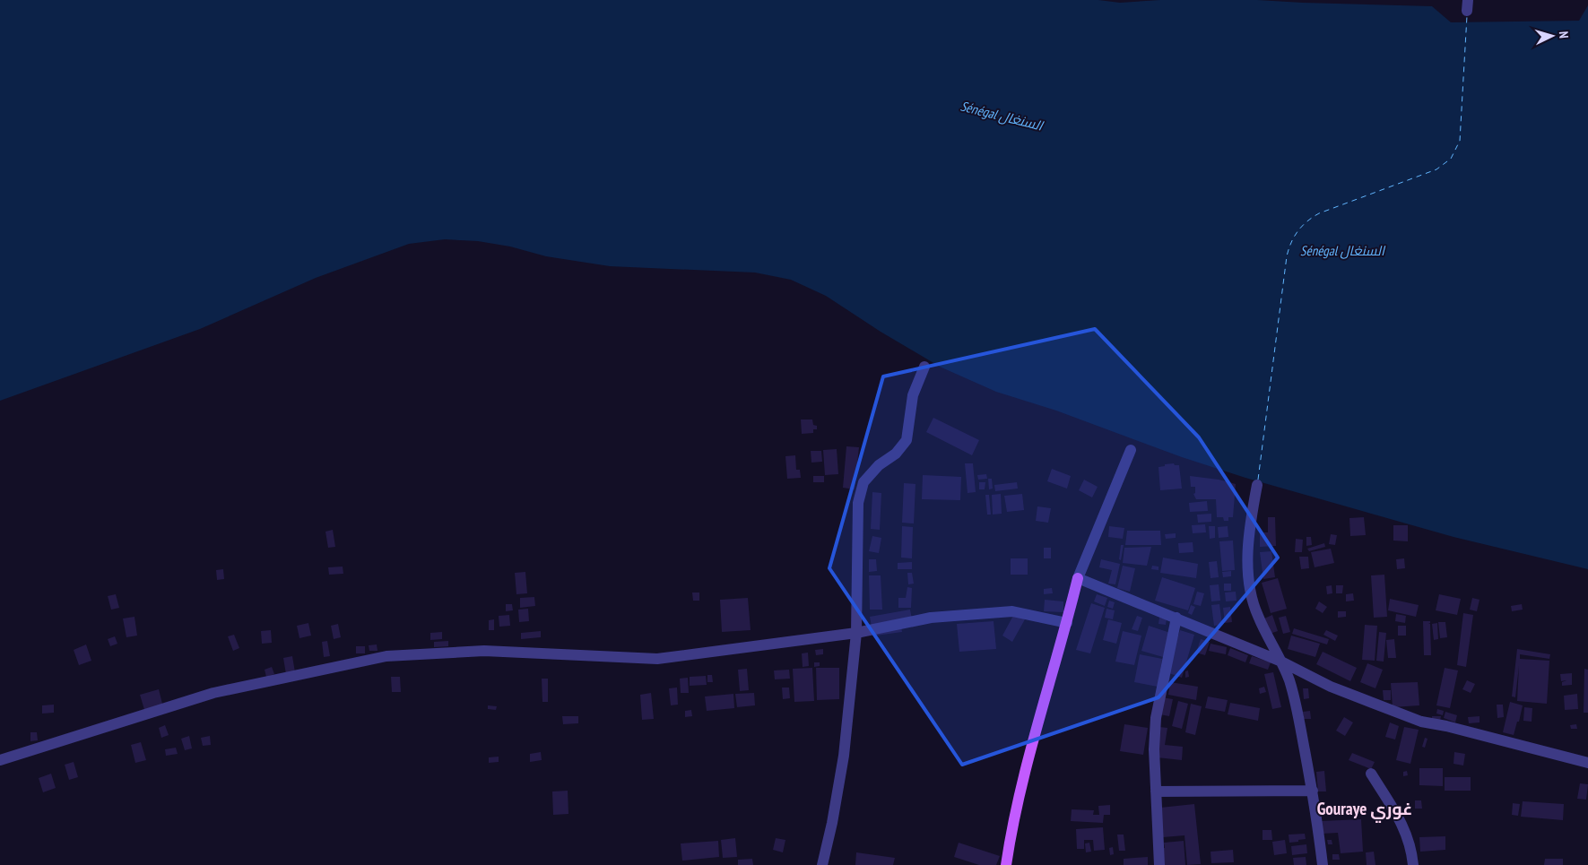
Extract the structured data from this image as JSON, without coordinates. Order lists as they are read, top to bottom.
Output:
{
  "districts": ["Gouraye غوري"],
  "water": ["Sénégal السنغال"],
  "north": "right"
}
